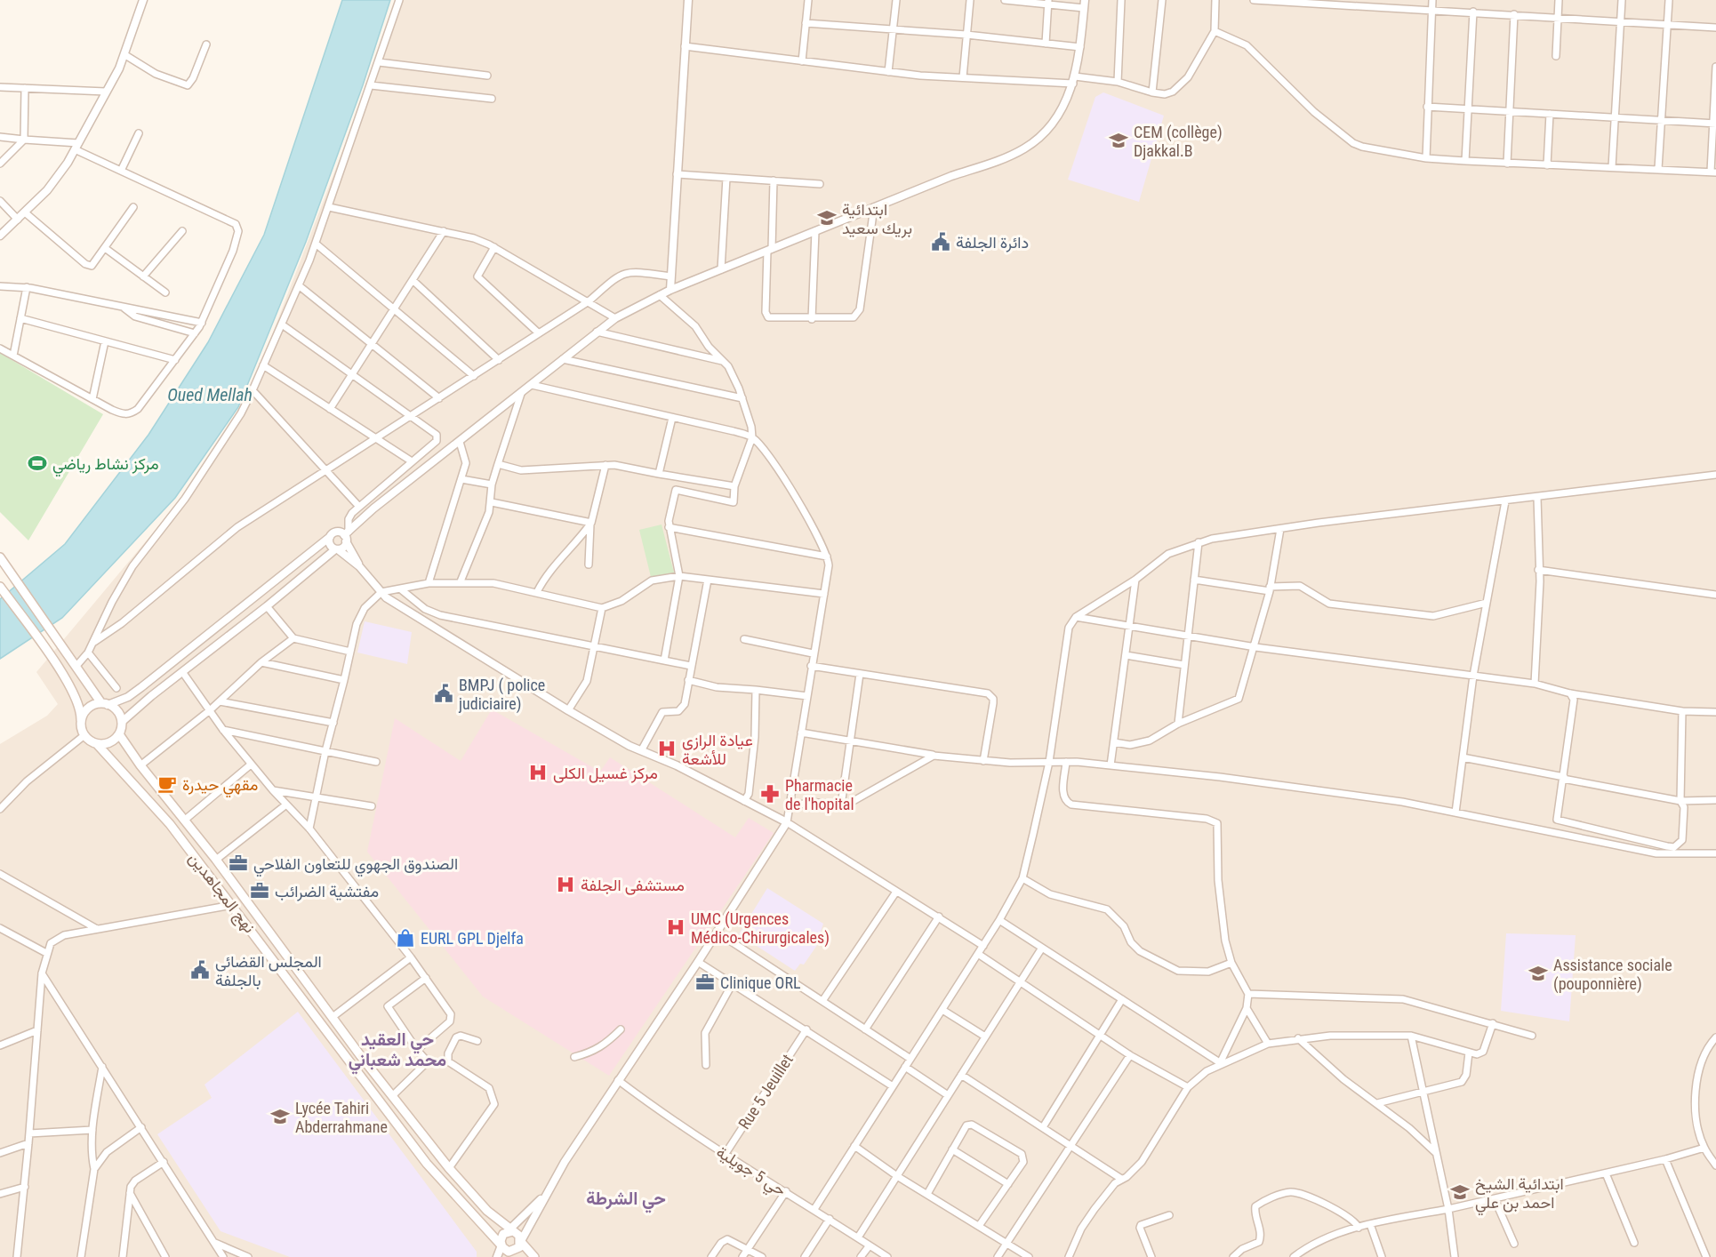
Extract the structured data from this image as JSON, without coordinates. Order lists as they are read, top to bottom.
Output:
{
  "streets": {
    "main road": ["نهج المجاهدين"],
    "street": ["Rue 5 Jeuillet", "حي 5 جويلية"]
  },
  "crossings": [
    ["Rue 5 Jeuillet", "حي 5 جويلية"]
  ],
  "districts": ["حي العقيد محمد شعباني", "حي الشرطة"],
  "water": ["Oued Mellah"],
  "places": {
    "school or university": [
      "CEM (collège) Djakkal.B",
      "ابتدائية بريك سعيد",
      "Assistance sociale (pouponnière)",
      "Lycée Tahiri Abderrahmane",
      "ابتدائية الشيخ احمد بن علي"
    ],
    "public building": ["دائرة الجلفة", "BMPJ ( police judiciaire)", "المجلس القضائي بالجلفة"],
    "sports": ["مركز نشاط رياضي"],
    "hospital": [
      "عيادة الرازي للأشعة",
      "مركز غسيل الكلى",
      "مستشفى الجلفة",
      "UMC (Urgences Médico-Chirurgicales)"
    ],
    "cafe": ["مقهي حيدرة"],
    "pharmacy": ["Pharmacie de l'hopital"],
    "office": ["الصندوق الجهوي للتعاون الفلاحي", "مفتشية الضرائب", "Clinique ORL"],
    "shop": ["EURL GPL Djelfa"]
  }
}
